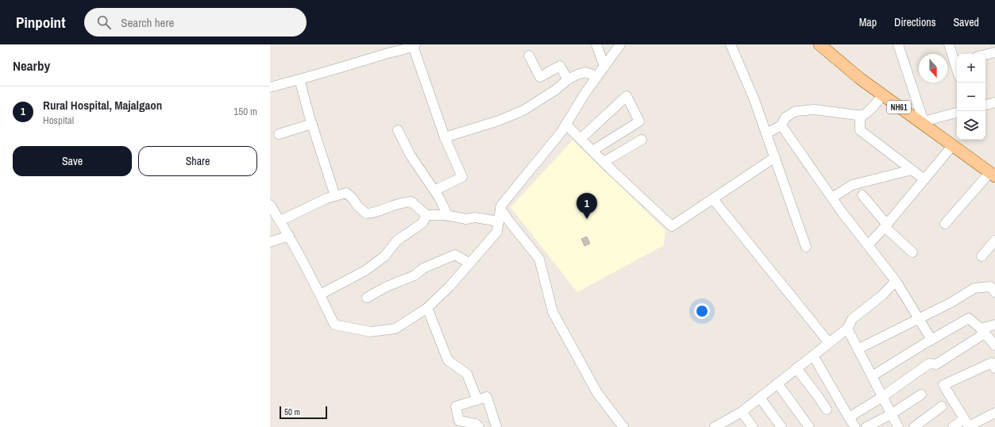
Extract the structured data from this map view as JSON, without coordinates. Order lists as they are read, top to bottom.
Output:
{
  "streets": {
    "main road": ["NH61"]
  },
  "scale_bar": "50 m",
  "north": "bottom",
  "page": {
    "header": "Pinpoint",
    "search": "Search here",
    "nav": ["Map", "Directions", "Saved"],
    "heading": "Nearby",
    "map_buttons": ["+", "−"],
    "list": [
      {
        "mark": "1",
        "name": "Rural Hospital, Majalgaon",
        "note": "Hospital",
        "value": "150 m"
      }
    ],
    "buttons": ["Save", "Share"],
    "pins": "1",
    "scale": "50 m"
  }
}
